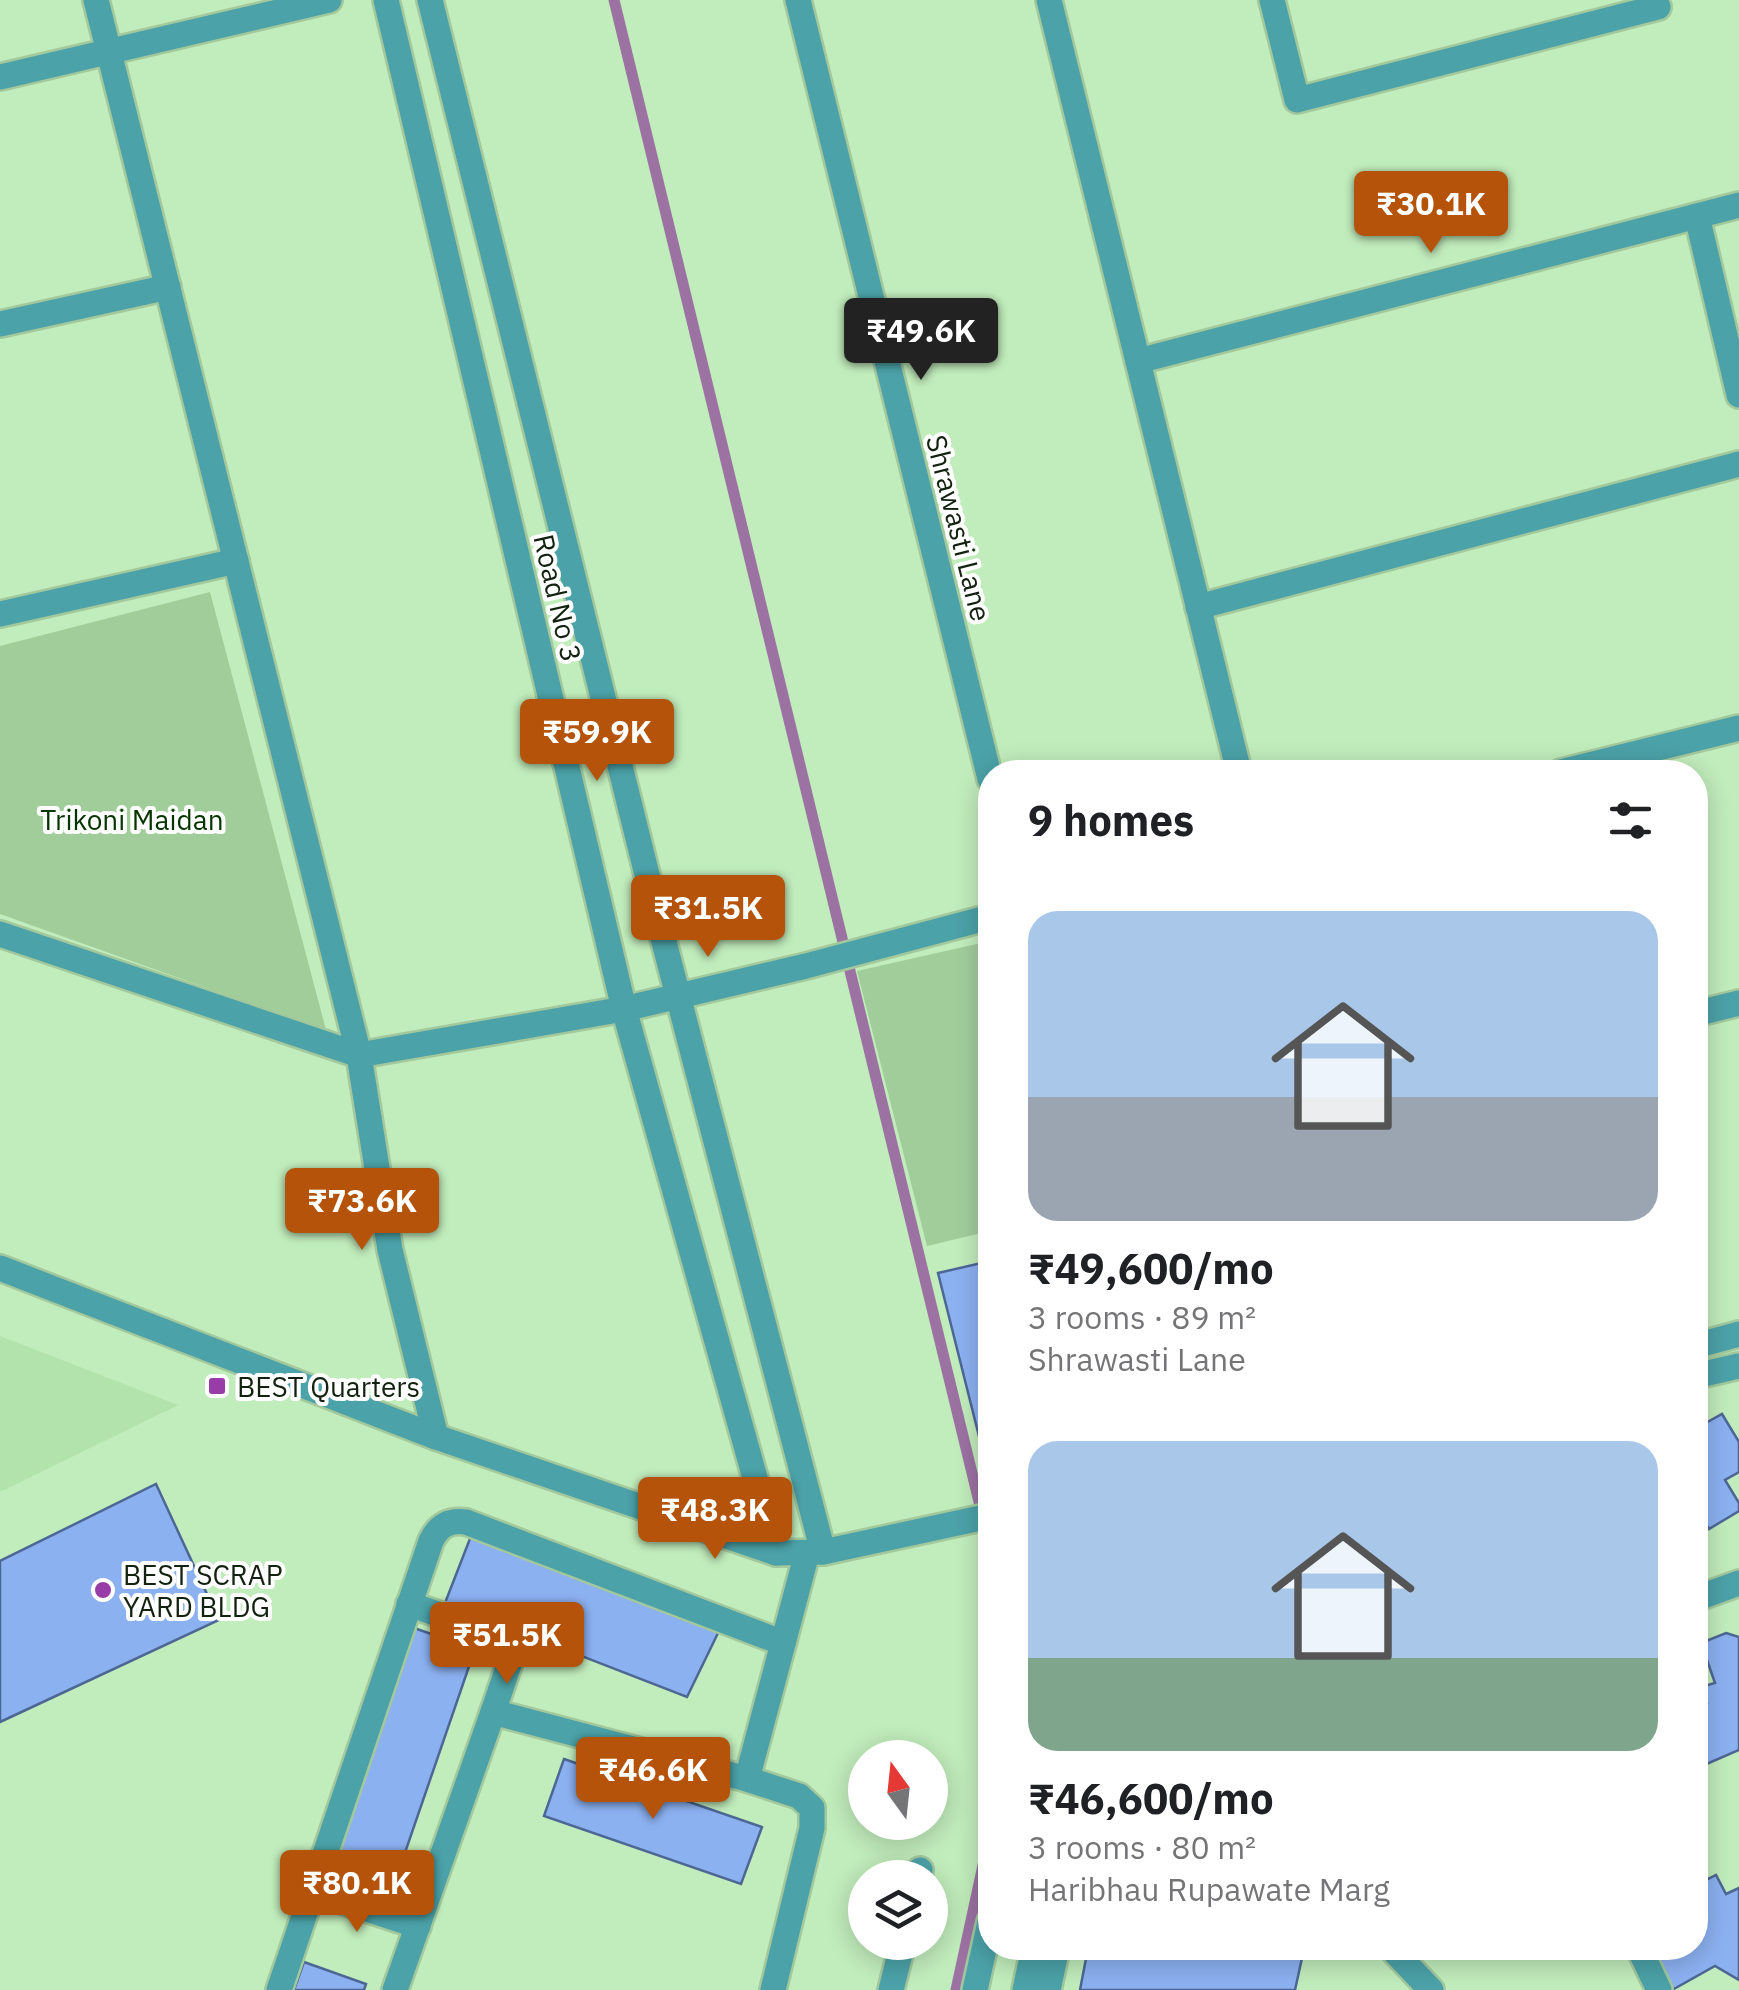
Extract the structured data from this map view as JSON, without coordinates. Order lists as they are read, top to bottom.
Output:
{
  "streets": {
    "street": ["Shrawasti Lane", "Road No 3"]
  },
  "parks": ["Trikoni Maidan"],
  "places": {
    "transit": ["BEST Quarters"],
    "other": ["BEST SCRAP YARD BLDG"]
  },
  "north": "top",
  "page": {
    "price": [
      "₹30.1K",
      "₹49.6K",
      "₹59.9K",
      "₹31.5K",
      "₹73.6K",
      "₹48.3K",
      "₹51.5K",
      "₹46.6K",
      "₹80.1K"
    ],
    "heading": "9 homes",
    "list": [
      {
        "name": "₹49,600/mo",
        "note": "3 rooms · 89 m² · Shrawasti Lane"
      },
      {
        "name": "₹46,600/mo",
        "note": "3 rooms · 80 m² · Haribhau Rupawate Marg"
      }
    ]
  }
}
